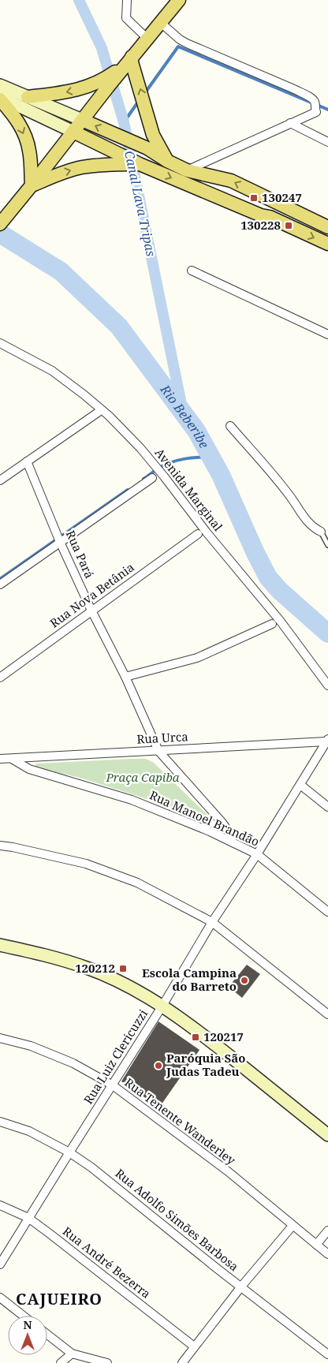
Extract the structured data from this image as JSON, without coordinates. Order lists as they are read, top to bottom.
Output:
{
  "streets": {
    "street": [
      "Avenida Marginal",
      "Rua Pará",
      "Rua Nova Betânia",
      "Rua Urca",
      "Rua Manoel Brandão",
      "Rua Luiz Clericuzzi",
      "Rua Tenente Wanderley",
      "Rua Adolfo Simões Barbosa",
      "Rua André Bezerra"
    ]
  },
  "crossings": [
    ["Rua Pará", "Rua Nova Betânia"],
    ["Rua Pará", "Rua Urca"],
    ["Rua Pará", "Rua Manoel Brandão"],
    ["Rua Urca", "Rua Manoel Brandão"],
    ["Rua Urca", "Rua Luiz Clericuzzi"],
    ["Rua Manoel Brandão", "Rua Luiz Clericuzzi"],
    ["Rua Luiz Clericuzzi", "Rua Tenente Wanderley"],
    ["Rua Luiz Clericuzzi", "Rua Adolfo Simões Barbosa"],
    ["Rua Luiz Clericuzzi", "Rua André Bezerra"]
  ],
  "districts": ["CAJUEIRO"],
  "water": ["Canal Lava Tripas", "Rio Beberibe"],
  "parks": ["Praça Capiba"],
  "places": {
    "transit": [
      "130247",
      "130228",
      "120212",
      "120217"
    ],
    "other": ["Escola Campina do Barreto", "Paróquia São Judas Tadeu"]
  },
  "north": "top"
}
